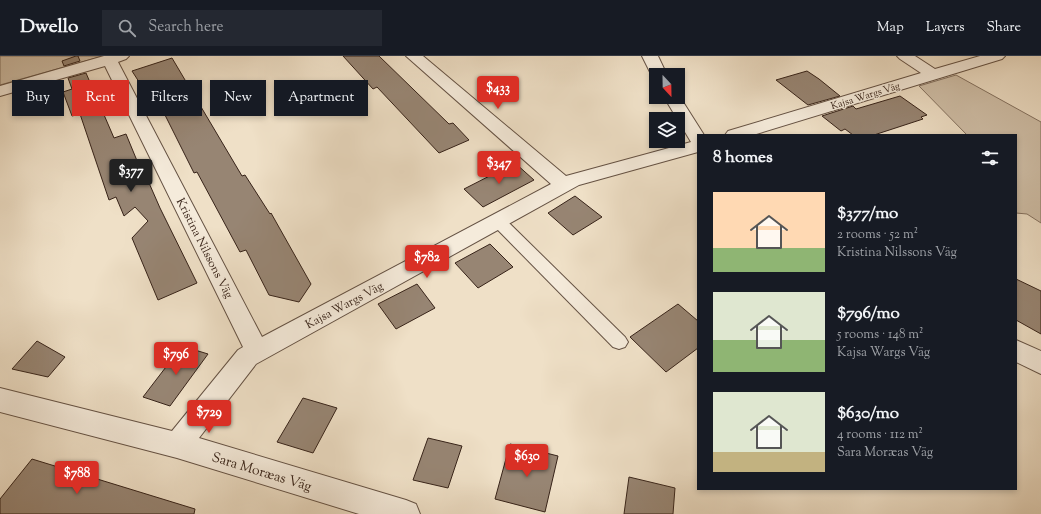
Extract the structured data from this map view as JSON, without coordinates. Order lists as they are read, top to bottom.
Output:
{
  "streets": {
    "street": ["Kajsa Wargs Väg", "Kristina Nilssons Väg", "Sara Moræas Väg"]
  },
  "crossings": [
    ["Kajsa Wargs Väg", "Kristina Nilssons Väg"],
    ["Kajsa Wargs Väg", "Sara Moræas Väg"]
  ],
  "north": "bottom",
  "page": {
    "header": "Dwello",
    "search": "Search here",
    "nav": ["Map", "Layers", "Share"],
    "price": [
      "$433",
      "$347",
      "$377",
      "$782",
      "$796",
      "$729",
      "$630",
      "$788"
    ],
    "chip": [
      "Buy",
      "Rent",
      "Filters",
      "New",
      "Apartment"
    ],
    "heading": "8 homes",
    "list": [
      {
        "name": "$377/mo",
        "note": "2 rooms · 52 m² · Kristina Nilssons Väg"
      },
      {
        "name": "$796/mo",
        "note": "5 rooms · 148 m² · Kajsa Wargs Väg"
      },
      {
        "name": "$630/mo",
        "note": "4 rooms · 112 m² · Sara Moræas Väg"
      }
    ]
  }
}
